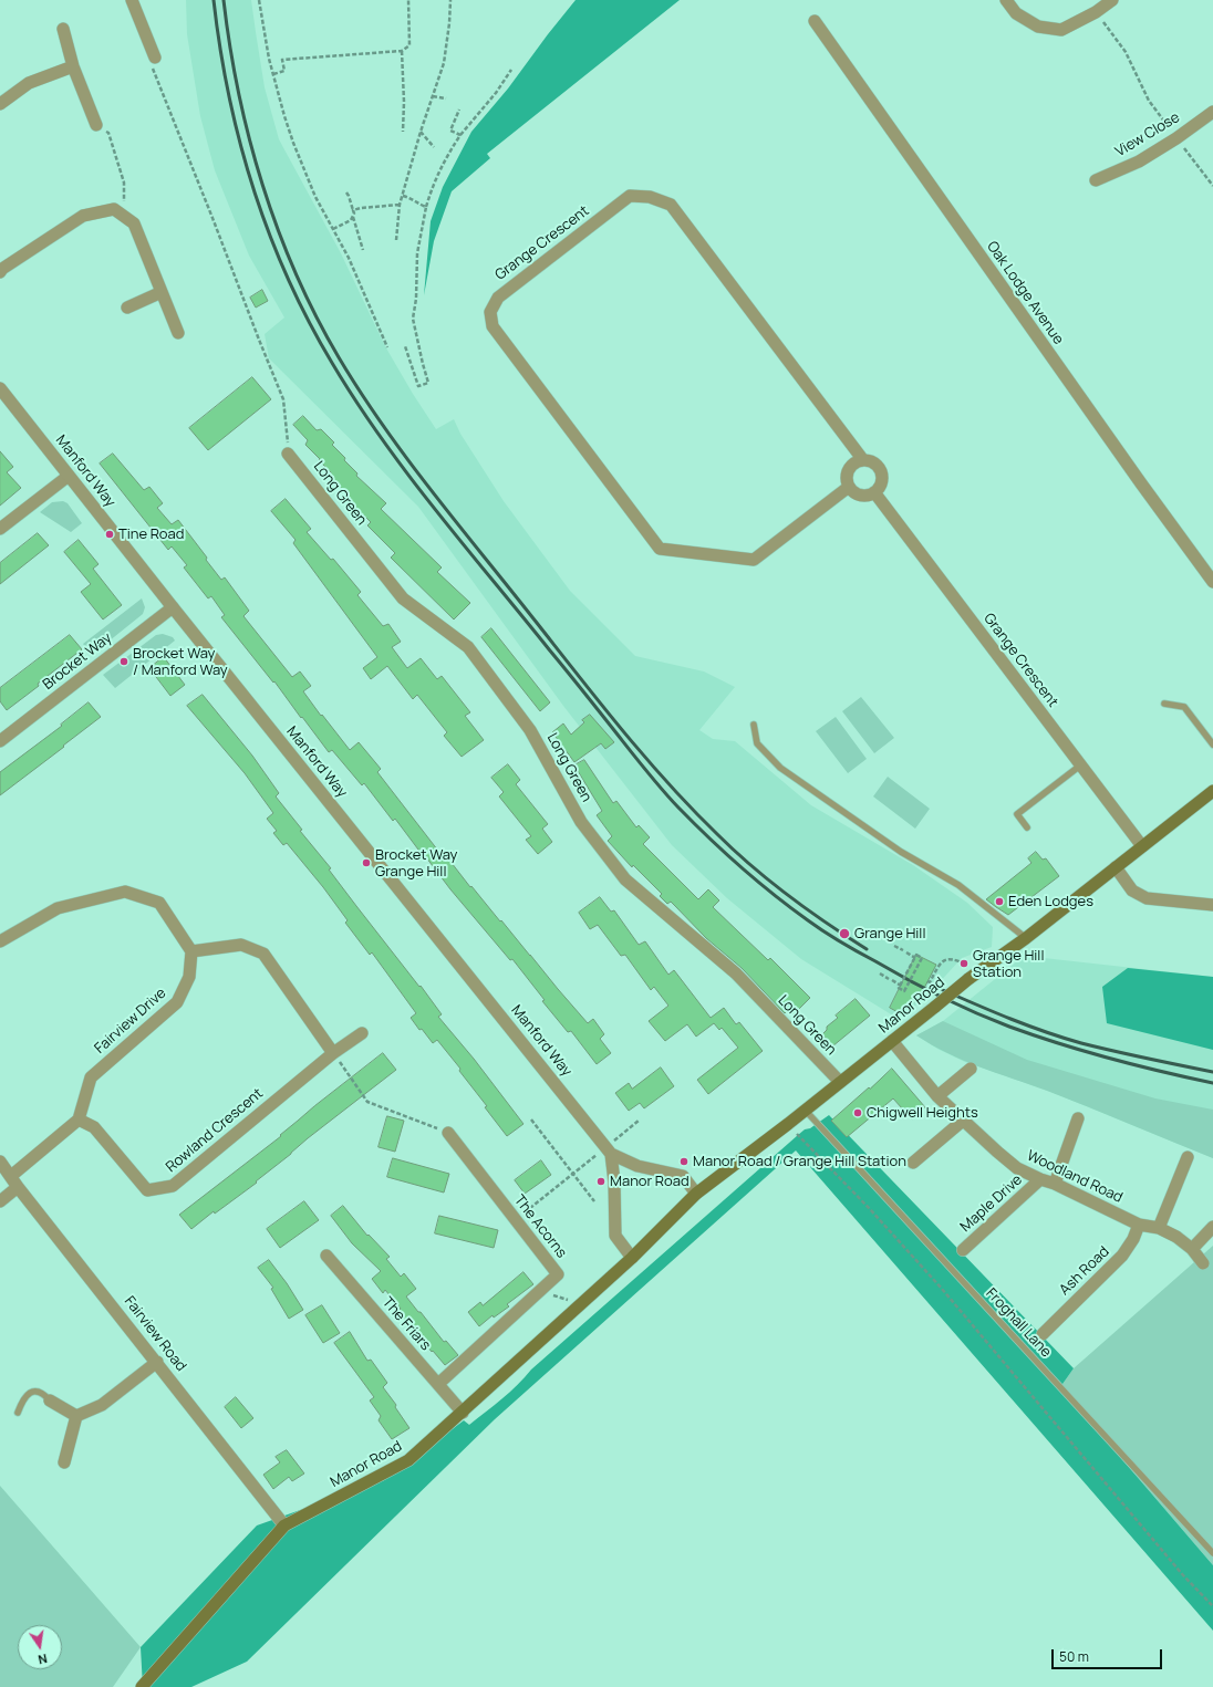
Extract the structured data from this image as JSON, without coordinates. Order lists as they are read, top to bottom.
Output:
{
  "streets": {
    "main road": ["Manor Road"],
    "street": [
      "View Close",
      "Grange Crescent",
      "Oak Lodge Avenue",
      "Manford Way",
      "Long Green",
      "Brocket Way",
      "Fairview Drive",
      "Rowland Crescent",
      "Woodland Road",
      "Maple Drive",
      "The Acorns",
      "Ash Road",
      "The Friars",
      "Fairview Road"
    ],
    "lane": ["Froghall Lane"]
  },
  "crossings": [
    ["Grange Crescent", "Manor Road"],
    ["Manford Way", "Brocket Way"],
    ["Manford Way", "Manor Road"],
    ["Long Green", "Manor Road"],
    ["Manor Road", "Woodland Road"],
    ["Manor Road", "Froghall Lane"],
    ["Manor Road", "The Friars"],
    ["Manor Road", "Fairview Road"],
    ["Fairview Drive", "Rowland Crescent"],
    ["Woodland Road", "Maple Drive"],
    ["Woodland Road", "Ash Road"],
    ["The Acorns", "The Friars"]
  ],
  "places": [
    "Tine Road",
    "Brocket Way / Manford Way",
    "Brocket Way Grange Hill",
    "Eden Lodges",
    "Grange Hill",
    "Grange Hill Station",
    "Chigwell Heights",
    "Manor Road / Grange Hill Station",
    "Manor Road"
  ],
  "scale_bar": "50 m",
  "north": "bottom"
}
